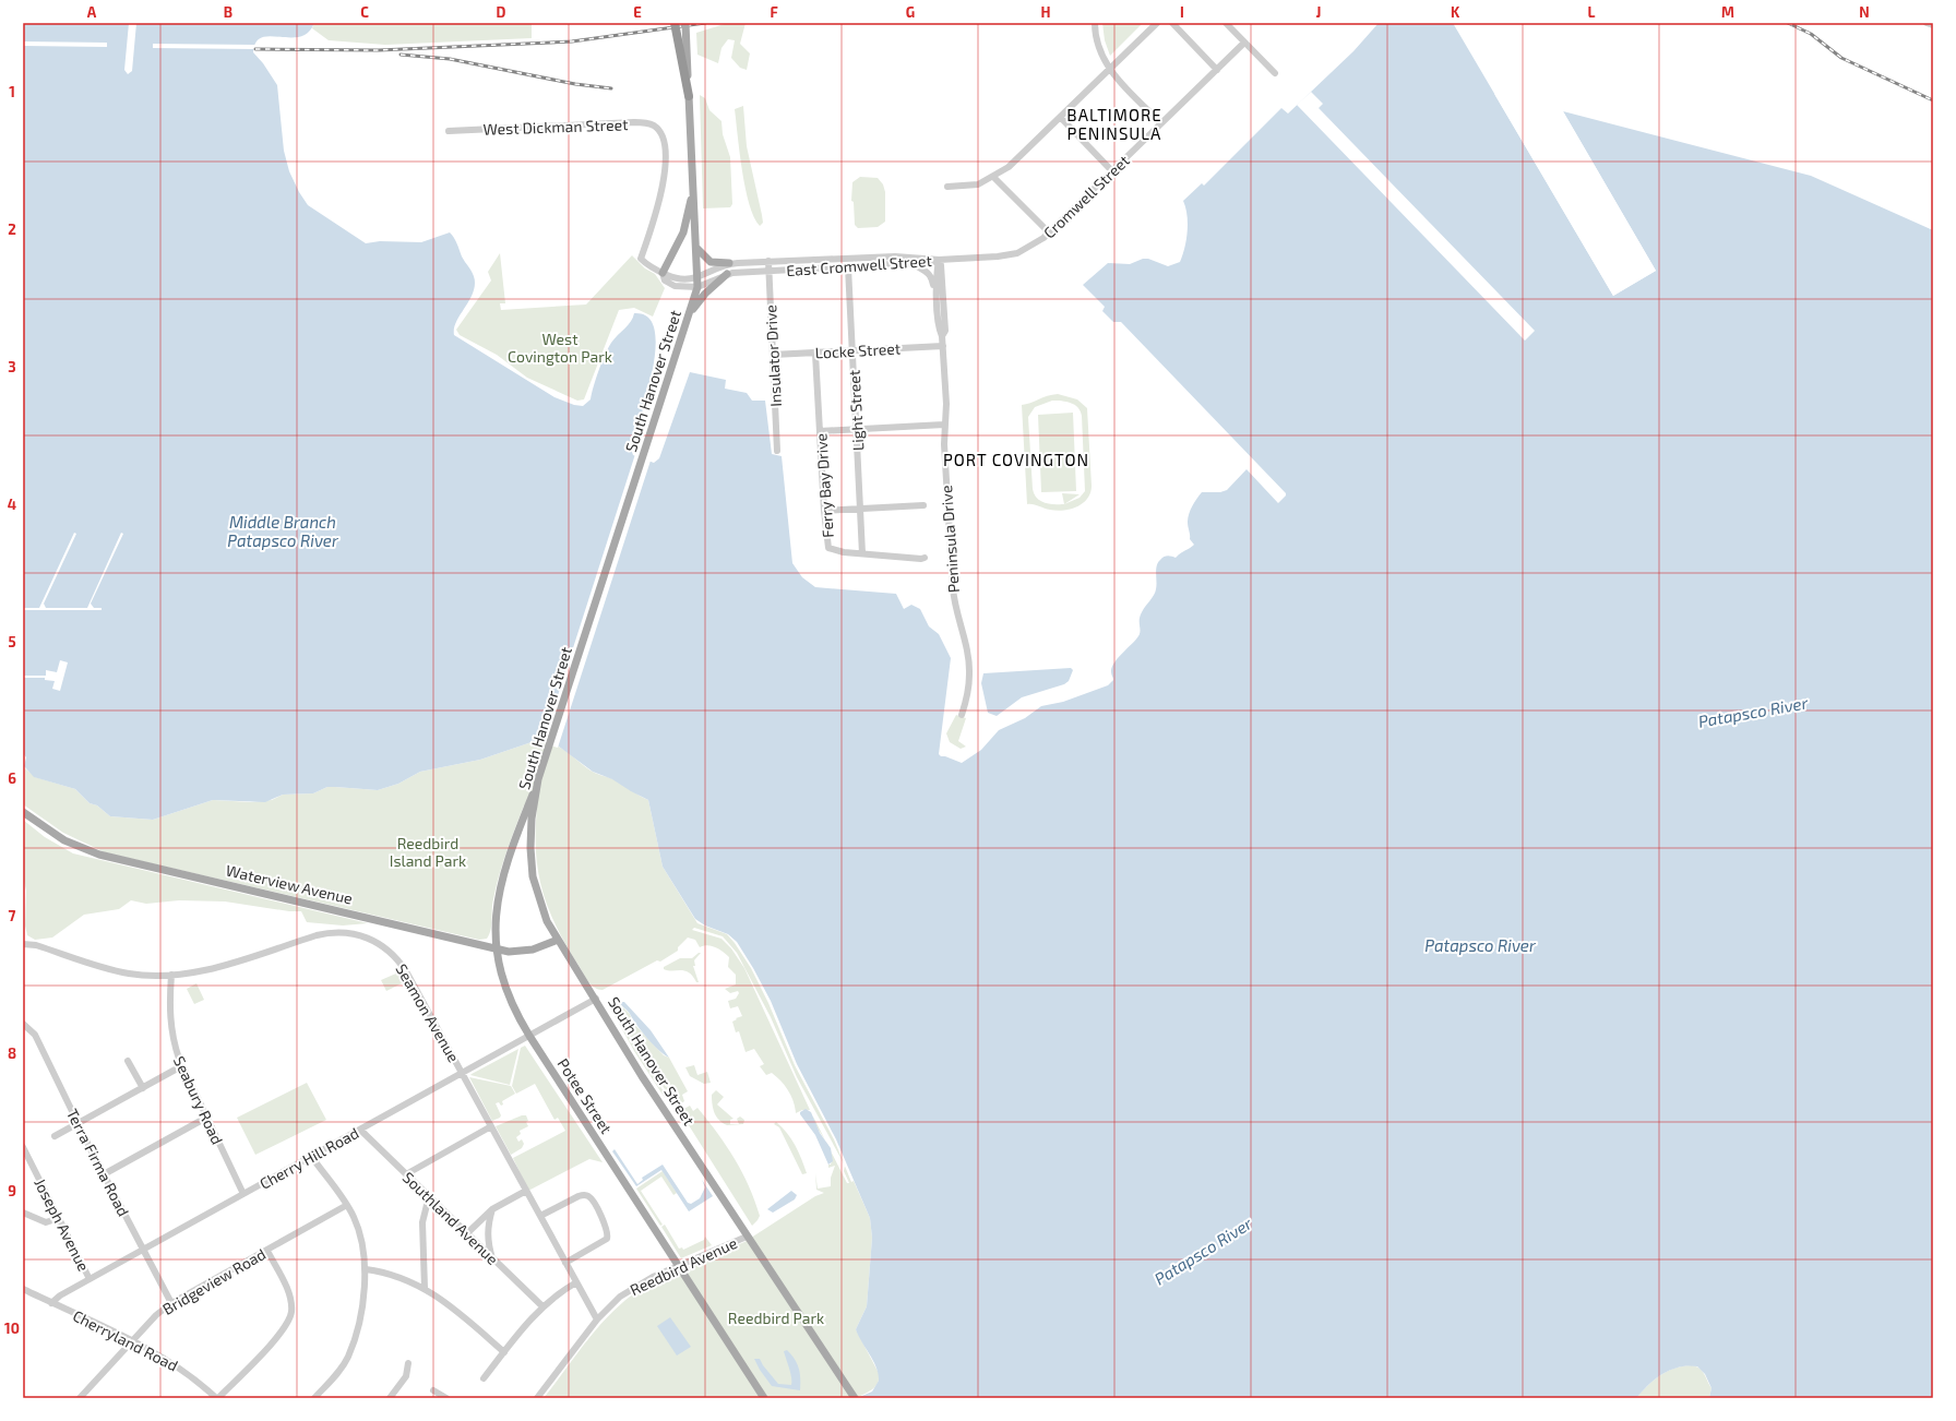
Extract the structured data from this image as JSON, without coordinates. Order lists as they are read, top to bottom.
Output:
{
  "streets": {
    "main road": ["South Hanover Street", "Waterview Avenue", "Potee Street"],
    "street": [
      "West Dickman Street",
      "Cromwell Street",
      "East Cromwell Street",
      "Locke Street",
      "Insulator Drive",
      "Light Street",
      "Ferry Bay Drive",
      "Peninsula Drive",
      "Seamon Avenue",
      "Seabury Road",
      "Cherry Hill Road",
      "Terra Firma Road",
      "Southland Avenue",
      "Joseph Avenue",
      "Reedbird Avenue",
      "Bridgeview Road",
      "Cherryland Road"
    ]
  },
  "crossings": [
    ["Cromwell Street", "East Cromwell Street"],
    ["Cromwell Street", "Peninsula Drive"],
    ["East Cromwell Street", "Insulator Drive"],
    ["East Cromwell Street", "Light Street"],
    ["East Cromwell Street", "Peninsula Drive"],
    ["Locke Street", "Insulator Drive"],
    ["Locke Street", "Light Street"],
    ["Locke Street", "Ferry Bay Drive"],
    ["Locke Street", "Peninsula Drive"],
    ["South Hanover Street", "Waterview Avenue"],
    ["South Hanover Street", "Potee Street"],
    ["South Hanover Street", "Cherry Hill Road"],
    ["South Hanover Street", "Reedbird Avenue"],
    ["Light Street", "Ferry Bay Drive"],
    ["Waterview Avenue", "Potee Street"],
    ["Seamon Avenue", "Seabury Road"],
    ["Seamon Avenue", "Cherry Hill Road"],
    ["Seamon Avenue", "Reedbird Avenue"],
    ["Potee Street", "Cherry Hill Road"],
    ["Potee Street", "Reedbird Avenue"],
    ["Seabury Road", "Cherry Hill Road"],
    ["Cherry Hill Road", "Terra Firma Road"],
    ["Cherry Hill Road", "Southland Avenue"],
    ["Cherry Hill Road", "Joseph Avenue"],
    ["Cherry Hill Road", "Cherryland Road"],
    ["Terra Firma Road", "Bridgeview Road"],
    ["Bridgeview Road", "Cherryland Road"]
  ],
  "districts": ["BALTIMORE PENINSULA", "PORT COVINGTON"],
  "water": ["Middle Branch Patapsco River", "Patapsco River"],
  "parks": ["West Covington Park", "Reedbird Island Park", "Reedbird Park"],
  "grid": {
    "columns": [
      "A",
      "B",
      "C",
      "D",
      "E",
      "F",
      "G",
      "H",
      "I",
      "J",
      "K",
      "L",
      "M",
      "N"
    ],
    "rows": [
      "1",
      "2",
      "3",
      "4",
      "5",
      "6",
      "7",
      "8",
      "9",
      "10"
    ]
  }
}
